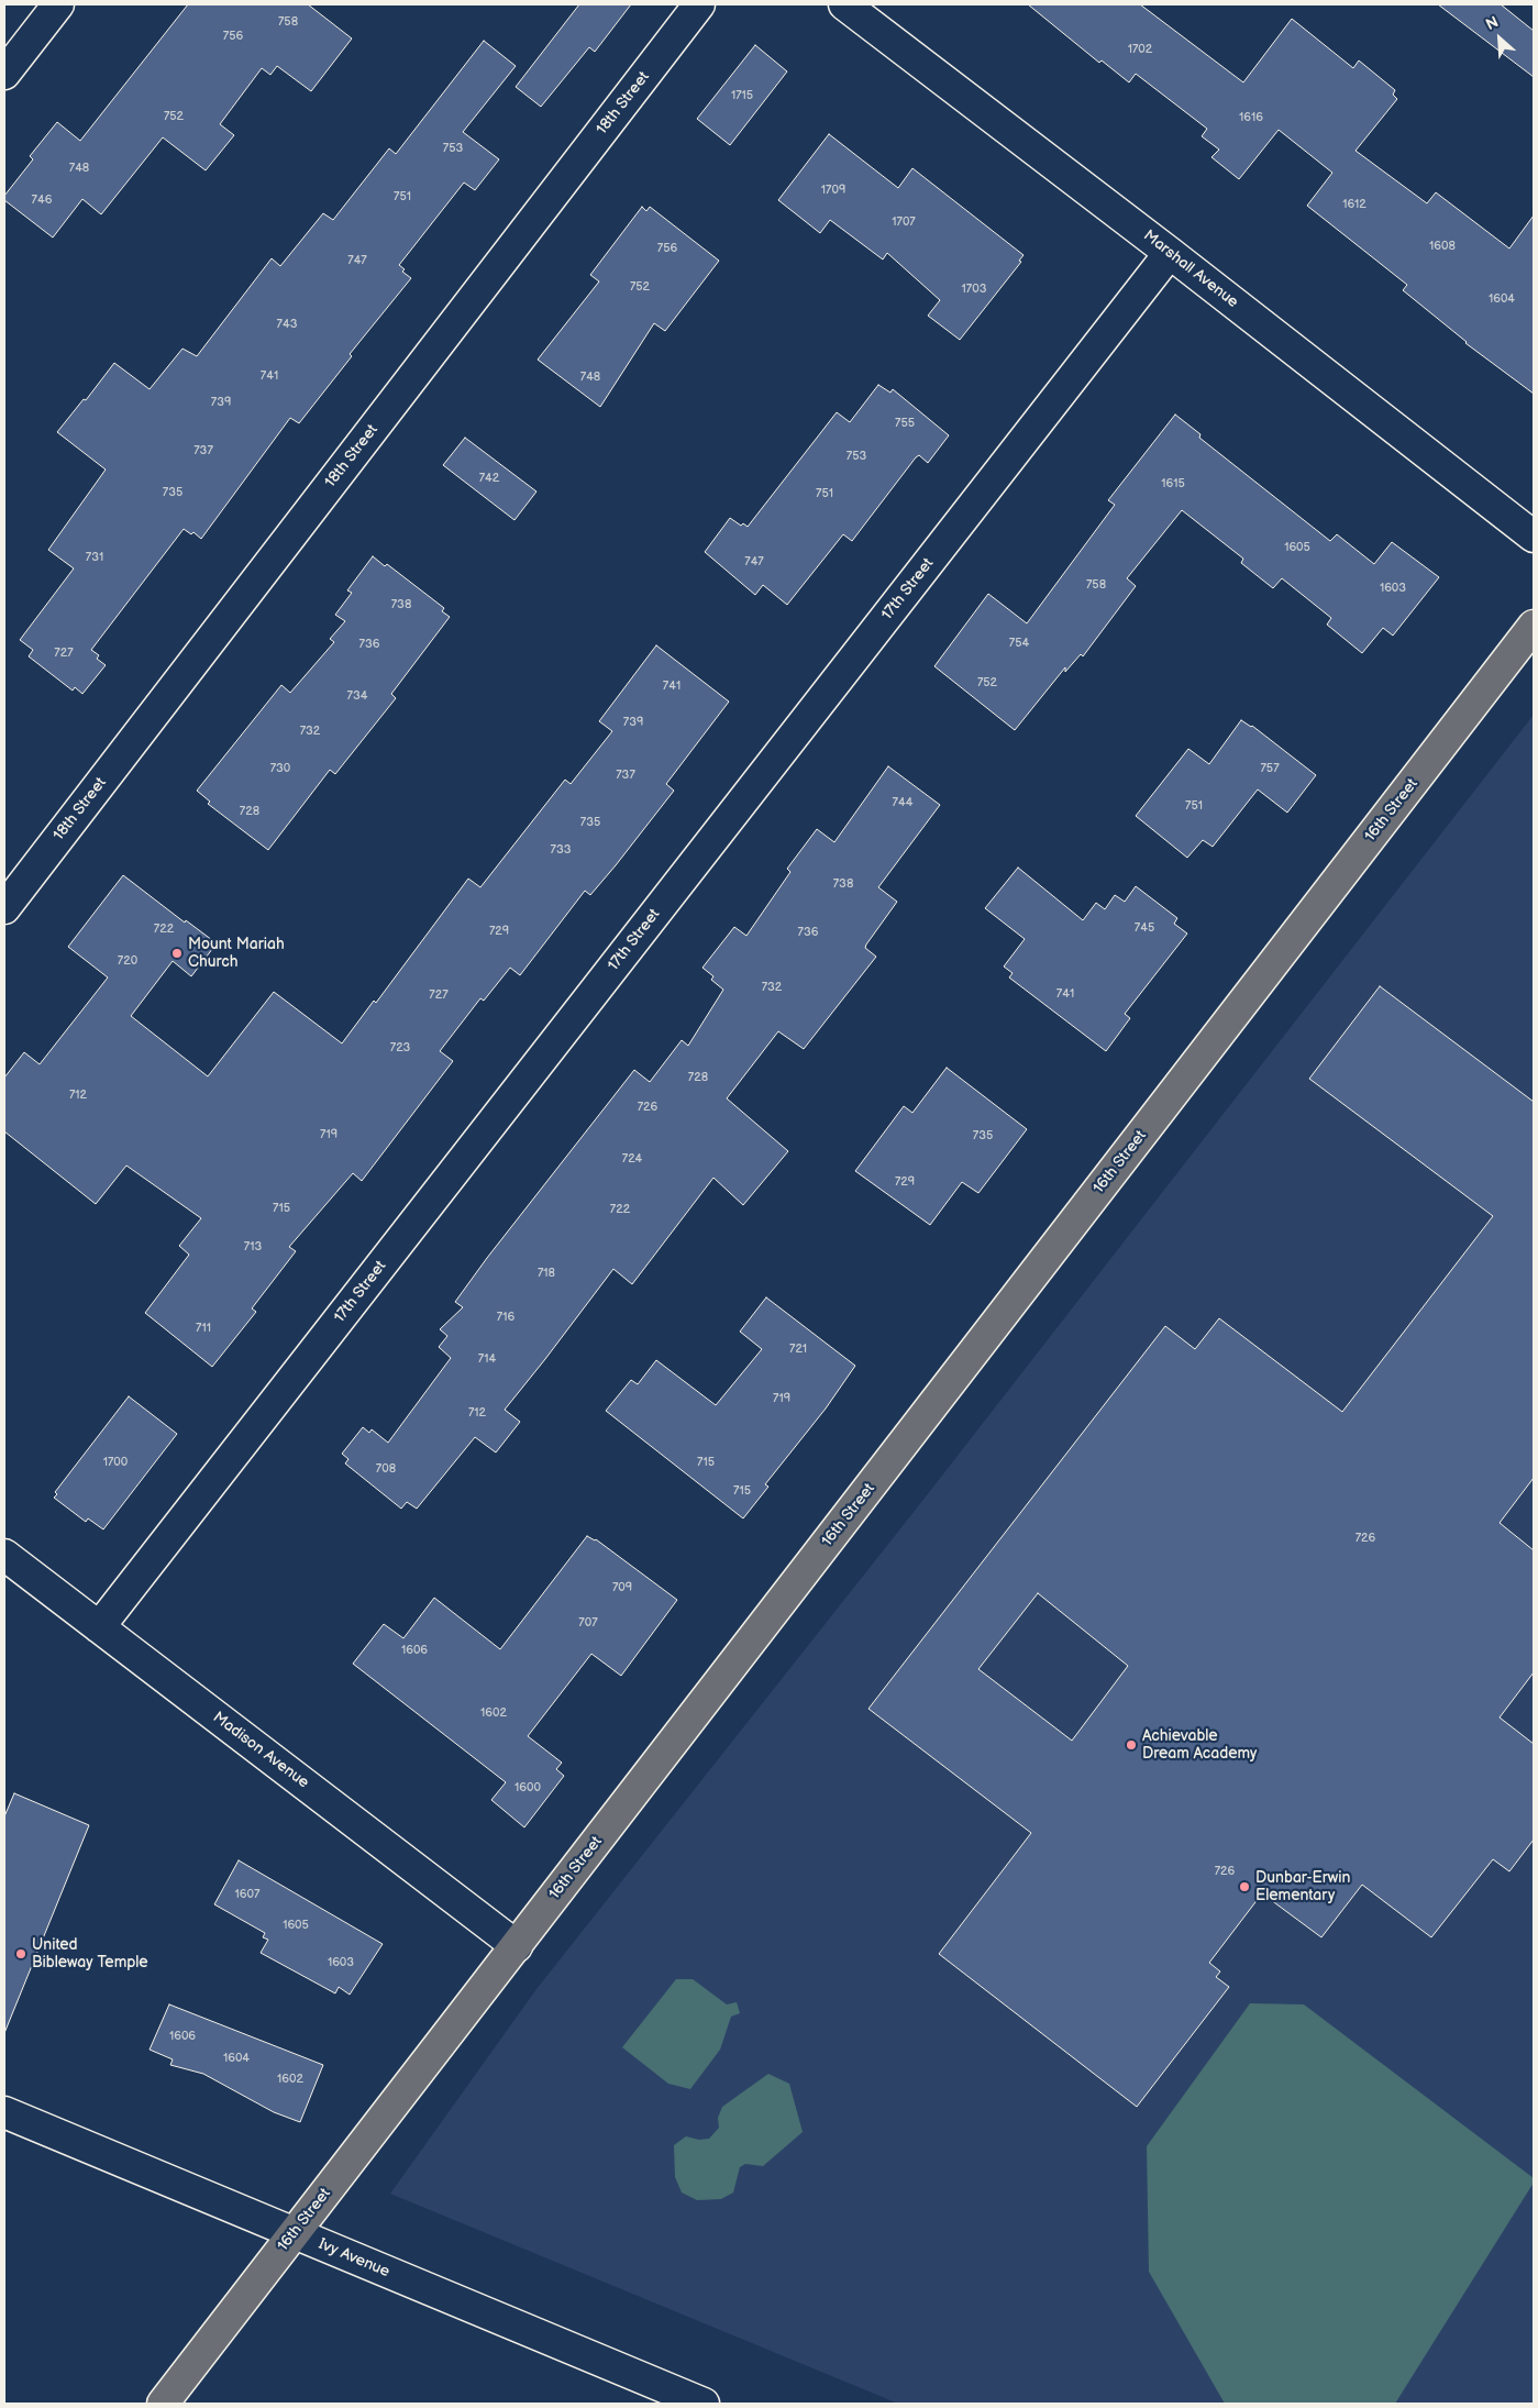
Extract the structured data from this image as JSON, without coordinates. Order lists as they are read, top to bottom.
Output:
{
  "streets": {
    "main road": ["16th Street"],
    "street": [
      "18th Street",
      "Marshall Avenue",
      "17th Street",
      "Madison Avenue",
      "Ivy Avenue"
    ]
  },
  "crossings": [
    ["Marshall Avenue", "17th Street"],
    ["17th Street", "Madison Avenue"],
    ["16th Street", "Madison Avenue"],
    ["16th Street", "Ivy Avenue"]
  ],
  "places": [
    "Mount Mariah Church",
    "Achievable Dream Academy",
    "Dunbar-Erwin Elementary",
    "United Bibleway Temple"
  ],
  "house_numbers": [
    "758",
    "756",
    "1702",
    "1715",
    "752",
    "1616",
    "753",
    "748",
    "1709",
    "751",
    "746",
    "1612",
    "1707",
    "1608",
    "756",
    "747",
    "752",
    "1703",
    "1604",
    "743",
    "741",
    "748",
    "739",
    "755",
    "737",
    "753",
    "742",
    "1615",
    "735",
    "751",
    "1605",
    "731",
    "747",
    "758",
    "1603",
    "738",
    "754",
    "736",
    "727",
    "752",
    "741",
    "734",
    "739",
    "732",
    "730",
    "757",
    "737",
    "744",
    "751",
    "728",
    "735",
    "733",
    "738",
    "745",
    "722",
    "729",
    "736",
    "720",
    "732",
    "741",
    "727",
    "723",
    "728",
    "712",
    "726",
    "719",
    "735",
    "724",
    "729",
    "715",
    "722",
    "713",
    "718",
    "716",
    "711",
    "721",
    "714",
    "719",
    "712",
    "1700",
    "715",
    "708",
    "715",
    "726",
    "709",
    "707",
    "1606",
    "1602",
    "1600",
    "726",
    "1607",
    "1605",
    "1603",
    "1606",
    "1604",
    "1602"
  ],
  "north": "top left"
}
